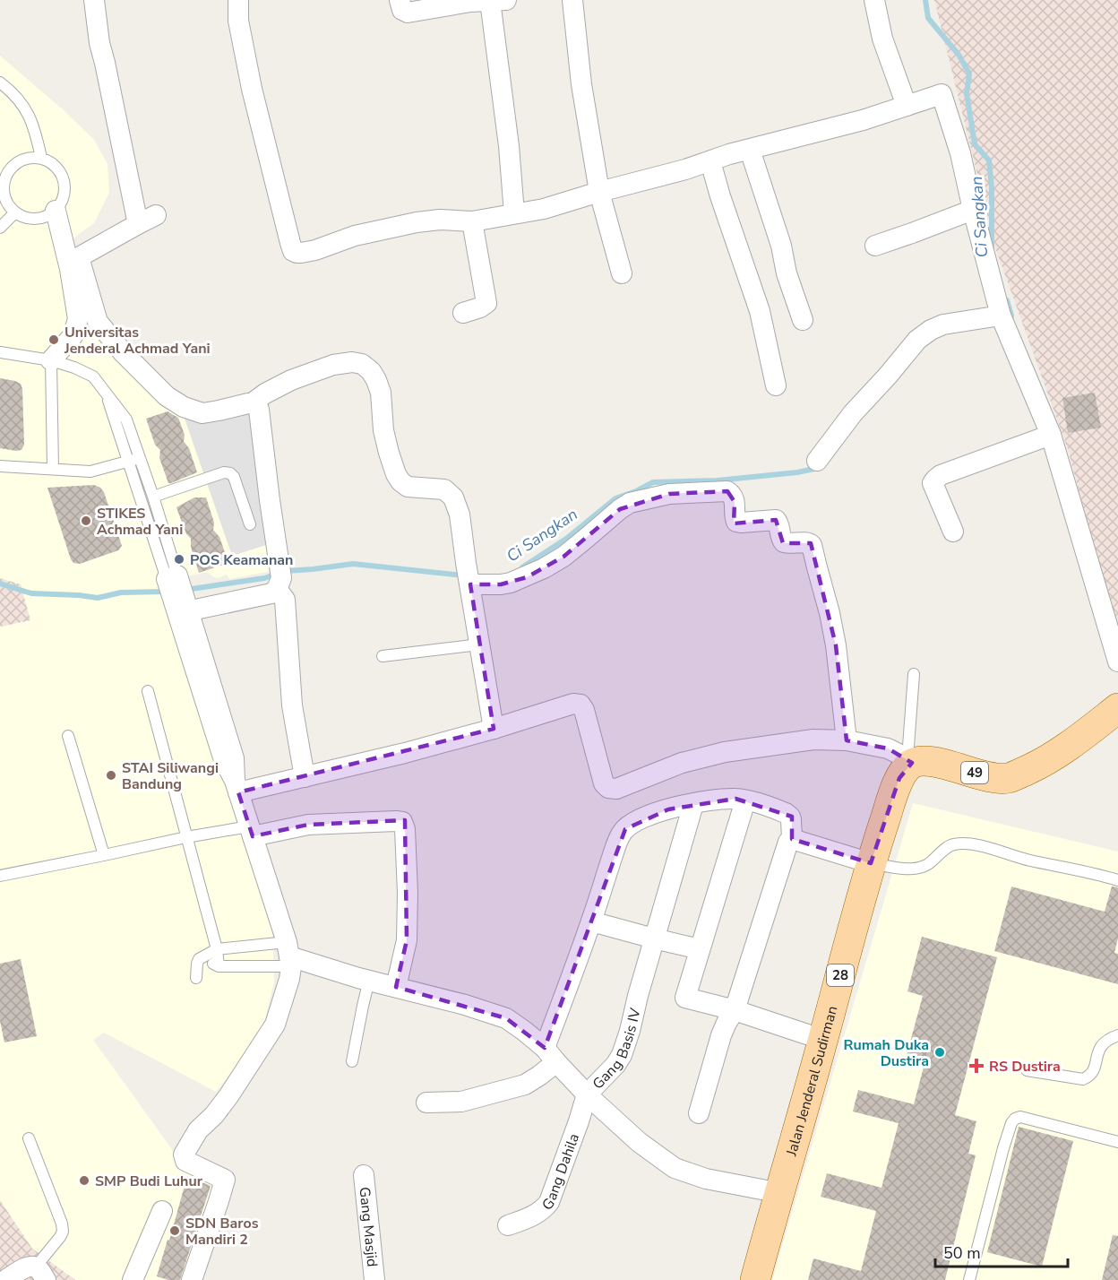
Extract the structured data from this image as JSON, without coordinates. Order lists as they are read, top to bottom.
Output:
{
  "streets": {
    "main road": ["49", "28", "Jalan Jenderal Sudirman"],
    "street": ["Gang Basis IV", "Gang Dahila", "Gang Masjid"]
  },
  "crossings": [
    ["49", "Jalan Jenderal Sudirman"],
    ["Gang Basis IV", "Gang Dahila"]
  ],
  "water": ["Ci Sangkan"],
  "places": {
    "other": [
      "Universitas Jenderal Achmad Yani",
      "STIKES Achmad Yani",
      "POS Keamanan",
      "STAI Siliwangi Bandung",
      "Rumah Duka Dustira",
      "SMP Budi Luhur",
      "SDN Baros Mandiri 2"
    ],
    "health": ["RS Dustira"]
  },
  "scale_bar": "50 m"
}
